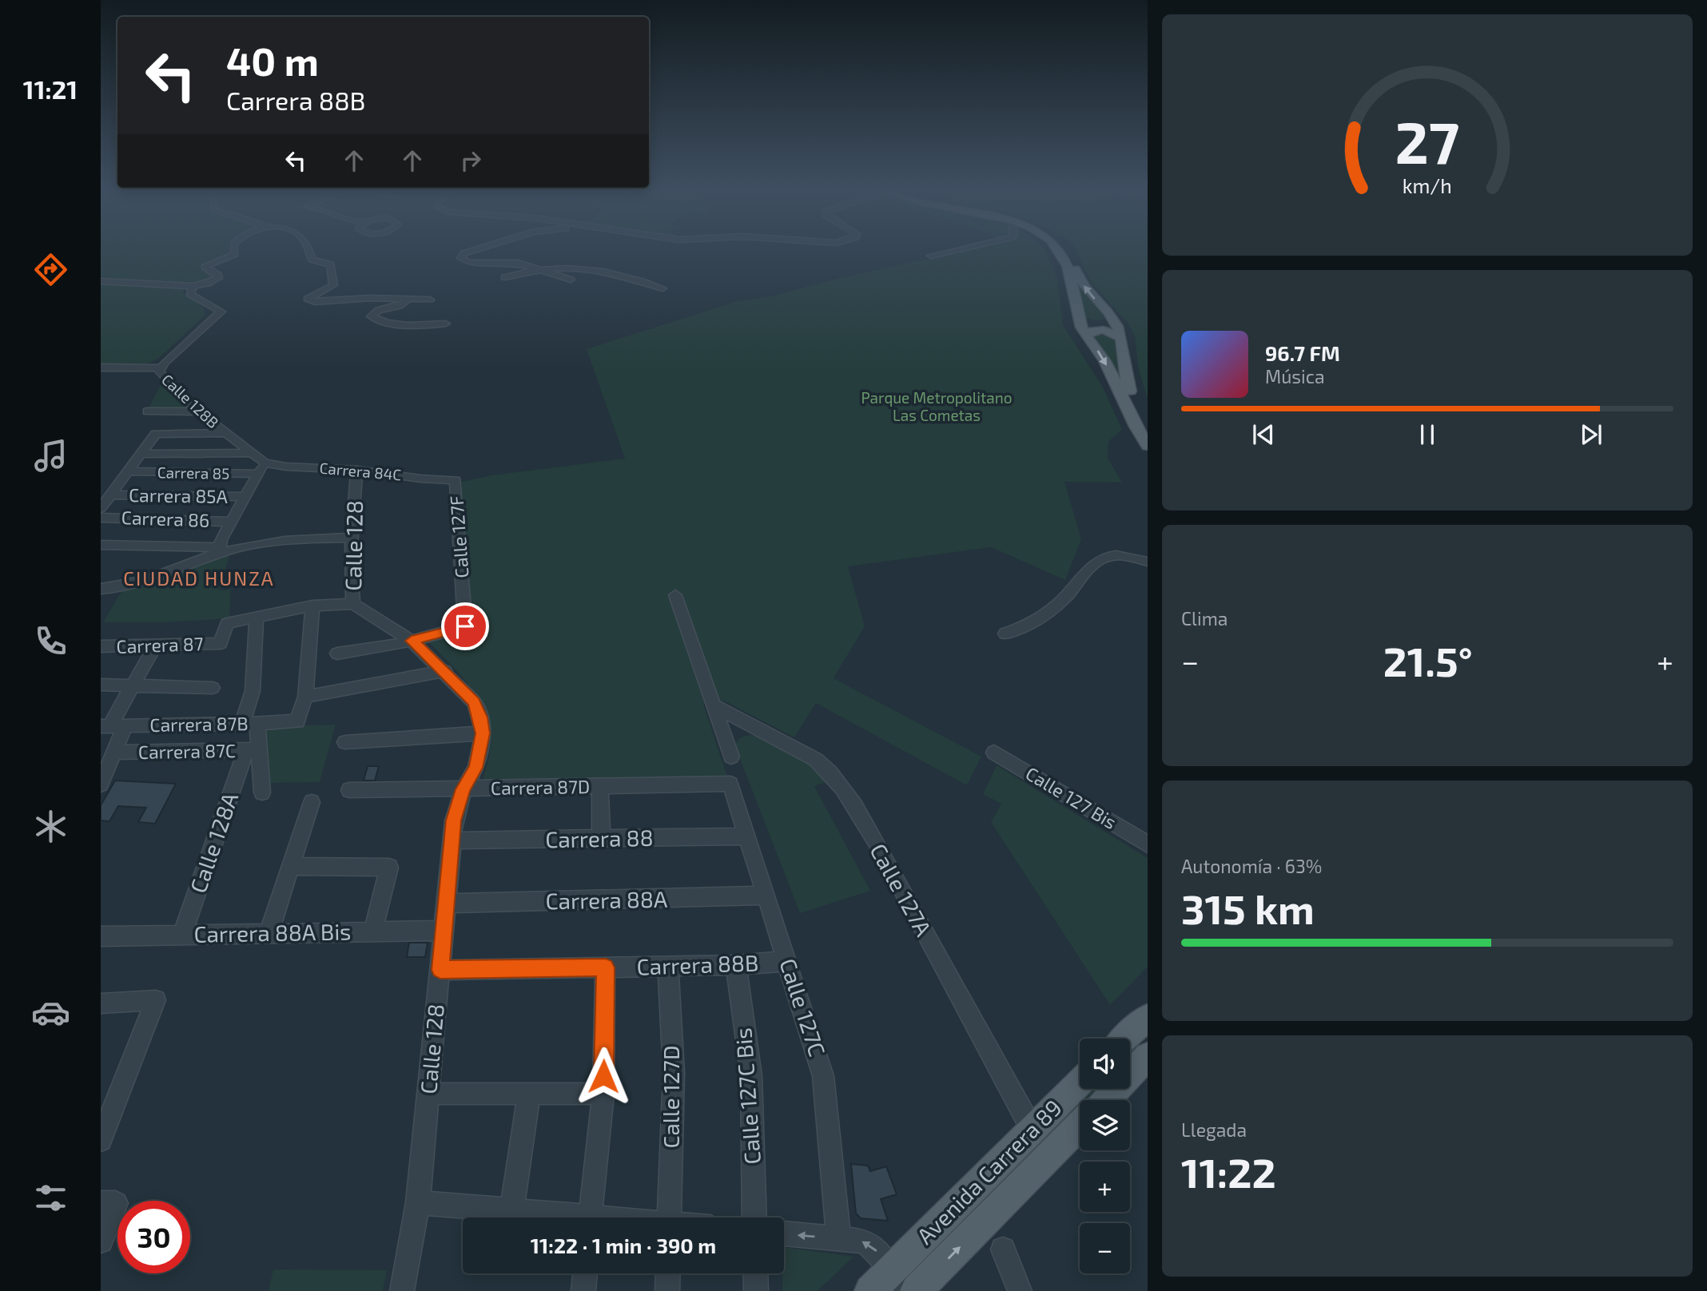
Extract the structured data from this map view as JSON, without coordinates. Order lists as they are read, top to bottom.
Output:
{
  "streets": {
    "main road": ["Avenida Carrera 89"],
    "street": [
      "Calle 128B",
      "Carrera 84C",
      "Carrera 85",
      "Carrera 85A",
      "Carrera 86",
      "Calle 127F",
      "Calle 128",
      "Carrera 87",
      "Carrera 87B",
      "Carrera 87C",
      "Carrera 87D",
      "Calle 127 Bis",
      "Carrera 88",
      "Calle 128A",
      "Calle 127A",
      "Carrera 88A",
      "Carrera 88A Bis",
      "Carrera 88B",
      "Calle 127C",
      "Calle 127C Bis",
      "Calle 127D"
    ]
  },
  "crossings": [
    ["Calle 128B", "Carrera 84C"],
    ["Calle 128B", "Carrera 85"],
    ["Carrera 84C", "Carrera 85"],
    ["Carrera 84C", "Calle 127F"],
    ["Carrera 84C", "Calle 128"],
    ["Calle 127F", "Calle 128"],
    ["Calle 128", "Carrera 87D"],
    ["Calle 128", "Carrera 88"],
    ["Calle 128", "Carrera 88A"],
    ["Calle 128", "Carrera 88A Bis"],
    ["Calle 128", "Carrera 88B"],
    ["Carrera 87", "Calle 128A"],
    ["Carrera 87B", "Calle 128A"],
    ["Carrera 87C", "Calle 128A"],
    ["Carrera 87D", "Calle 127C"],
    ["Carrera 88", "Calle 127C"],
    ["Calle 128A", "Carrera 88A Bis"],
    ["Calle 127A", "Avenida Carrera 89"],
    ["Carrera 88A", "Calle 127C"],
    ["Carrera 88B", "Calle 127C"],
    ["Carrera 88B", "Calle 127C Bis"],
    ["Carrera 88B", "Calle 127D"]
  ],
  "districts": ["CIUDAD HUNZA"],
  "parks": ["Parque Metropolitano Las Cometas"],
  "page": {
    "tabs": "11:21",
    "turn": ["40 m", "Carrera 88B"],
    "song": ["96.7 FM", "Música"],
    "tile": [
      "Clima",
      ["Autonomía · 63%", "315 km"],
      ["Llegada", "11:22"]
    ],
    "heat": ["−", "21.5°", "+"],
    "map_buttons": ["+", "−"],
    "limit": "30",
    "trip": "11:22 · 1 min · 390 m",
    "gauge": ["27", "km/h"]
  }
}
